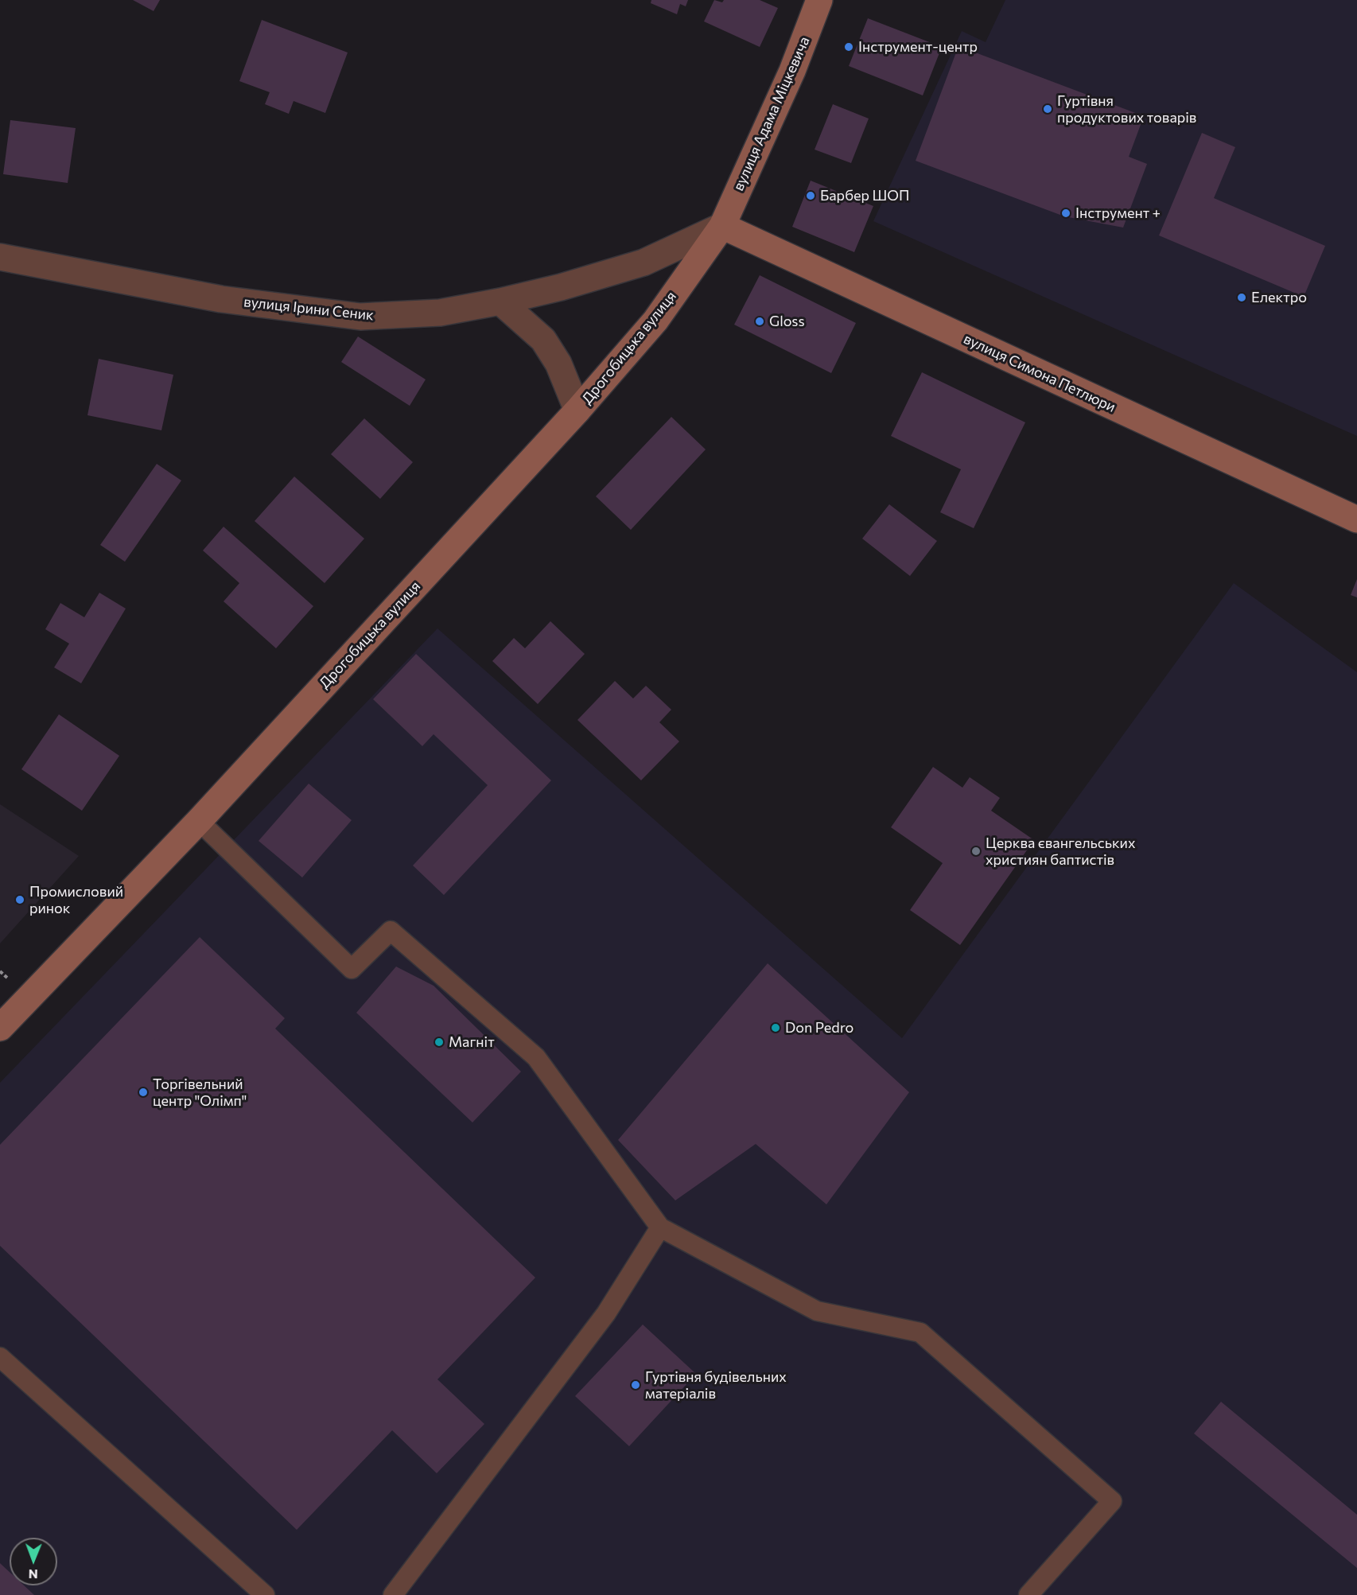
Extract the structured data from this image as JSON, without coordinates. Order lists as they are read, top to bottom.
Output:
{
  "streets": {
    "main road": ["вулиця Адама Міцкевича", "Дрогобицька вулиця", "вулиця Симона Петлюри"],
    "street": ["вулиця Ірини Сеник"]
  },
  "crossings": [
    ["вулиця Адама Міцкевича", "вулиця Ірини Сеник"],
    ["вулиця Адама Міцкевича", "Дрогобицька вулиця"],
    ["вулиця Адама Міцкевича", "вулиця Симона Петлюри"],
    ["вулиця Ірини Сеник", "Дрогобицька вулиця"],
    ["вулиця Ірини Сеник", "вулиця Симона Петлюри"],
    ["Дрогобицька вулиця", "вулиця Симона Петлюри"]
  ],
  "places": [
    "Інструмент-центр",
    "Гуртівня продуктових товарів",
    "Барбер ШОП",
    "Інструмент +",
    "Електро",
    "Gloss",
    "Церква євангельських християн баптистів",
    "Промисловий ринок",
    "Don Pedro",
    "Магніт",
    "Торгівельний центр \"Олімп\"",
    "Гуртівня будівельних матеріалів"
  ],
  "north": "bottom"
}
